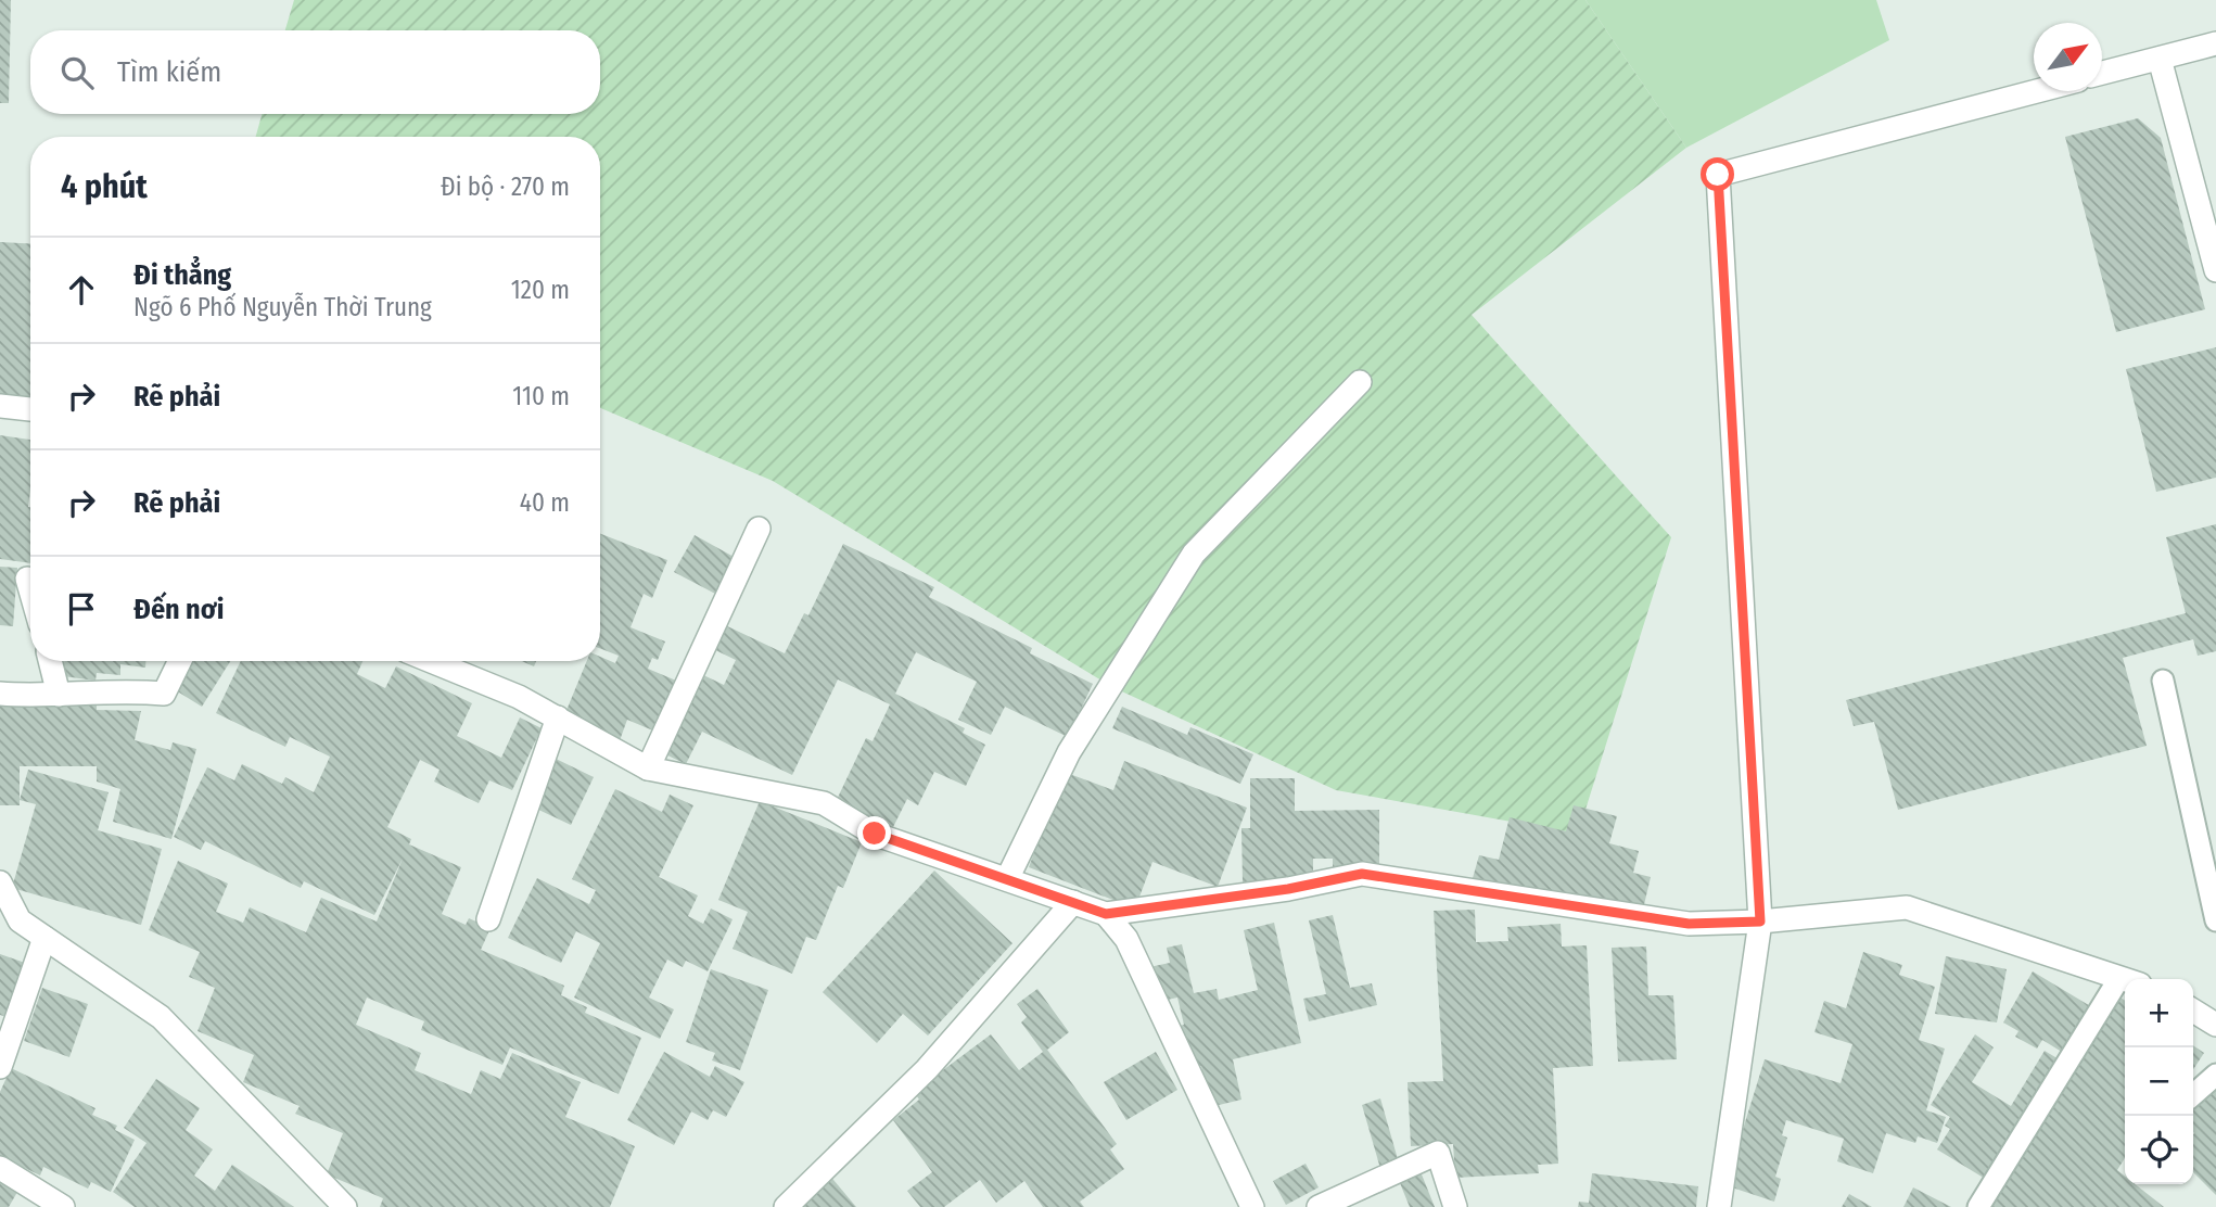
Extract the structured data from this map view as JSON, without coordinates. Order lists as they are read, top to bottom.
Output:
{
  "north": "top right",
  "page": {
    "search": "Tìm kiếm",
    "heading": ["4 phút", "Đi bộ · 270 m"],
    "list": [
      ["Đi thẳng", "Ngõ 6 Phố Nguyễn Thời Trung", "120 m"],
      ["Rẽ phải", "110 m"],
      ["Rẽ phải", "40 m"],
      "Đến nơi"
    ],
    "map_buttons": ["+", "−"]
  }
}
